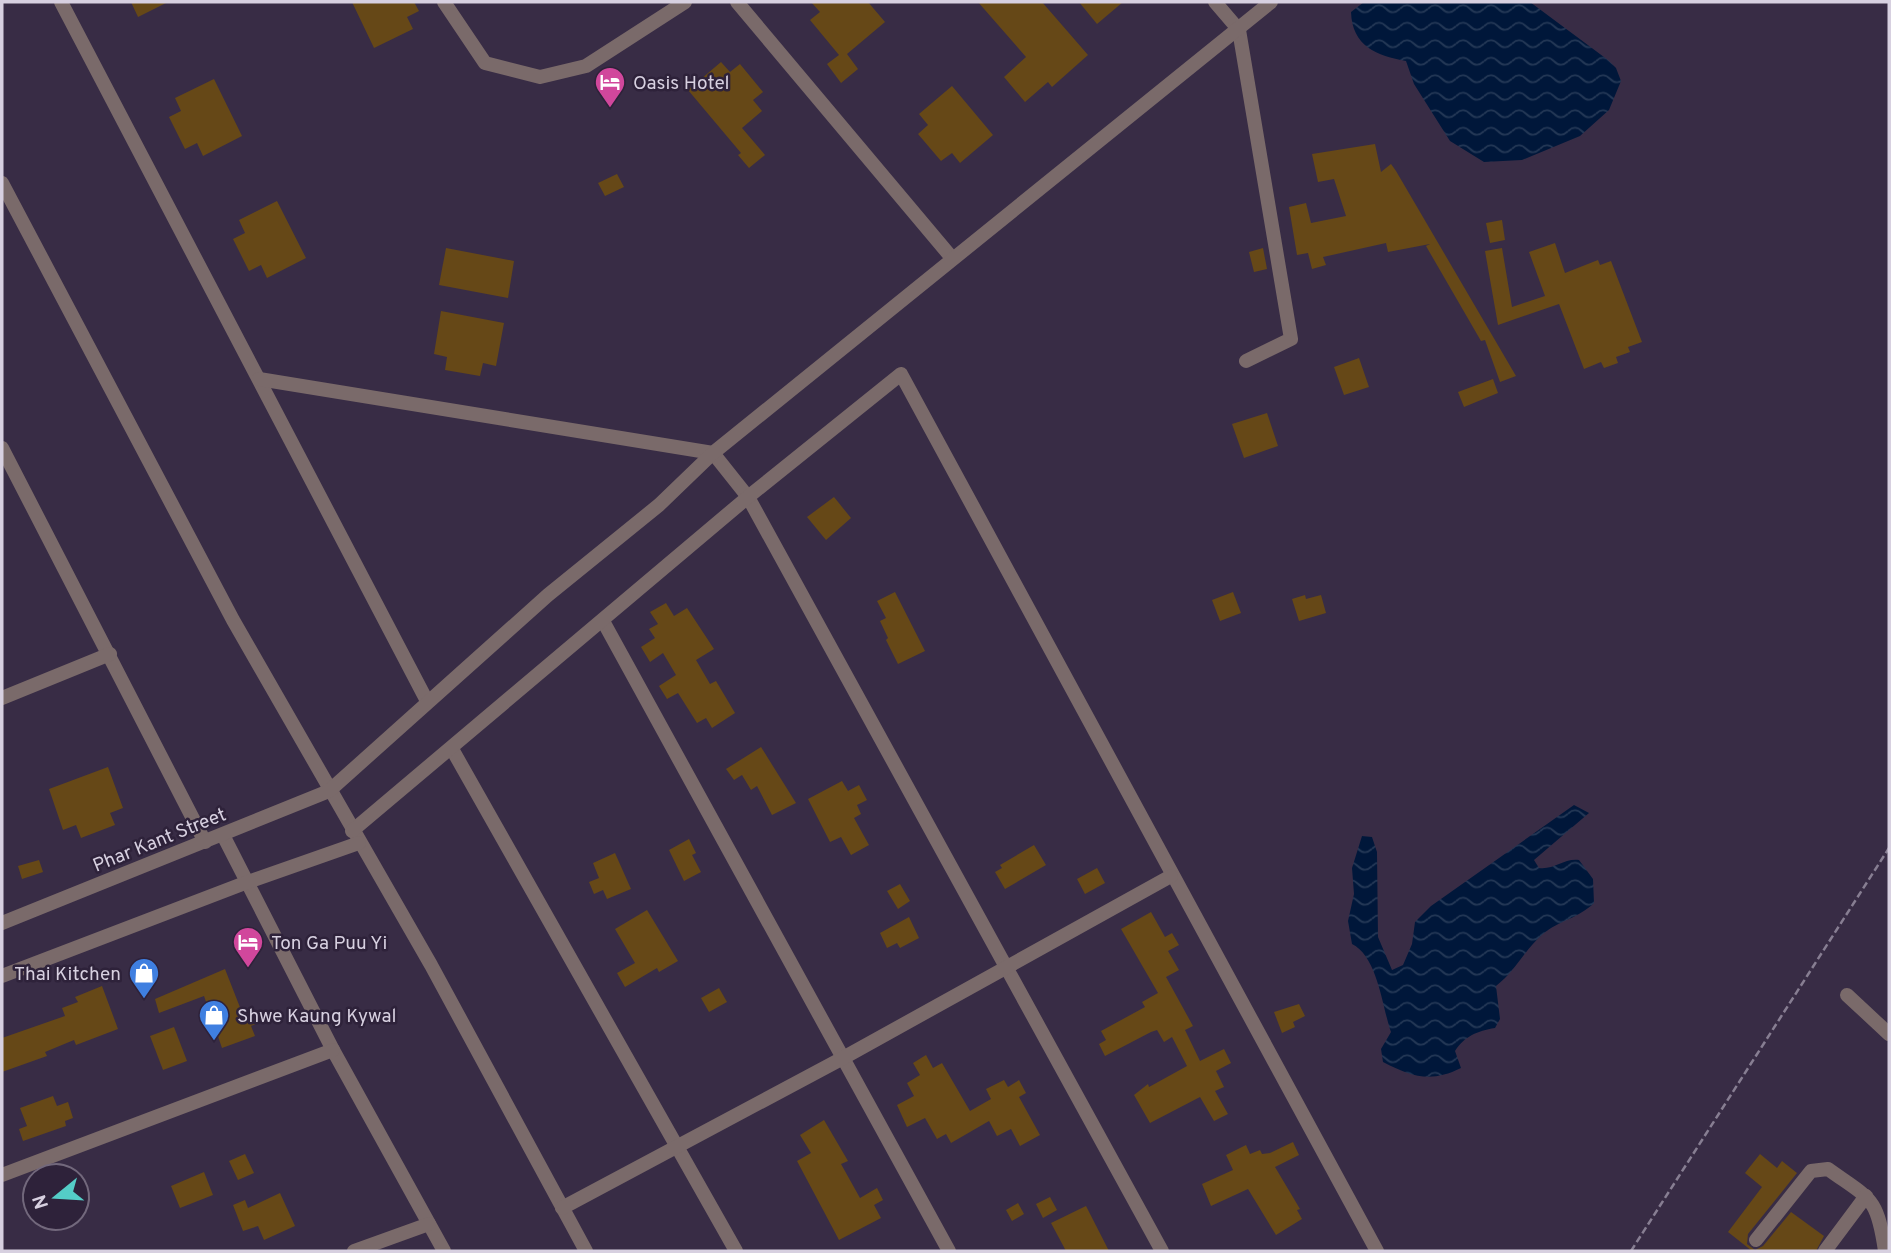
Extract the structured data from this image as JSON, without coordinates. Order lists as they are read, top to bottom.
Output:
{
  "streets": {
    "street": ["Phar Kant Street"]
  },
  "places": {
    "hotel": ["Oasis Hotel", "Ton Ga Puu Yi"],
    "shop": ["Thai Kitchen", "Shwe Kaung Kywal"]
  },
  "north": "left"
}
